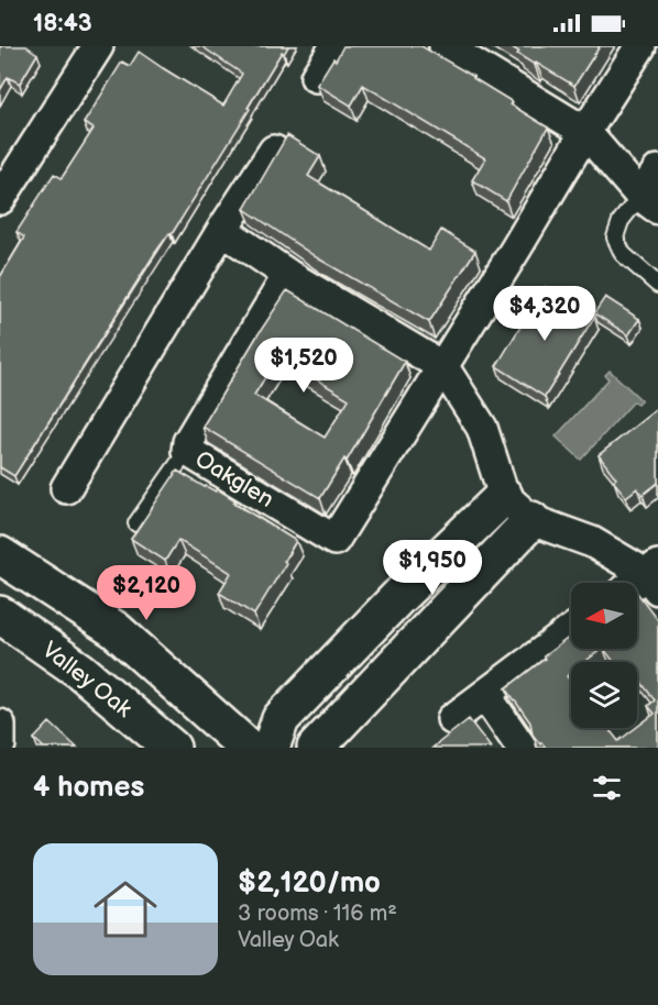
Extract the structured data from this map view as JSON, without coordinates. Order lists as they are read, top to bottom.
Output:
{
  "streets": {
    "street": ["Oakglen", "Valley Oak"]
  },
  "north": "left",
  "page": {
    "status": "18:43",
    "price": [
      "$4,320",
      "$1,520",
      "$1,950",
      "$2,120"
    ],
    "heading": "4 homes",
    "list": [
      {
        "name": "$2,120/mo",
        "note": "3 rooms · 116 m² · Valley Oak"
      }
    ]
  }
}
